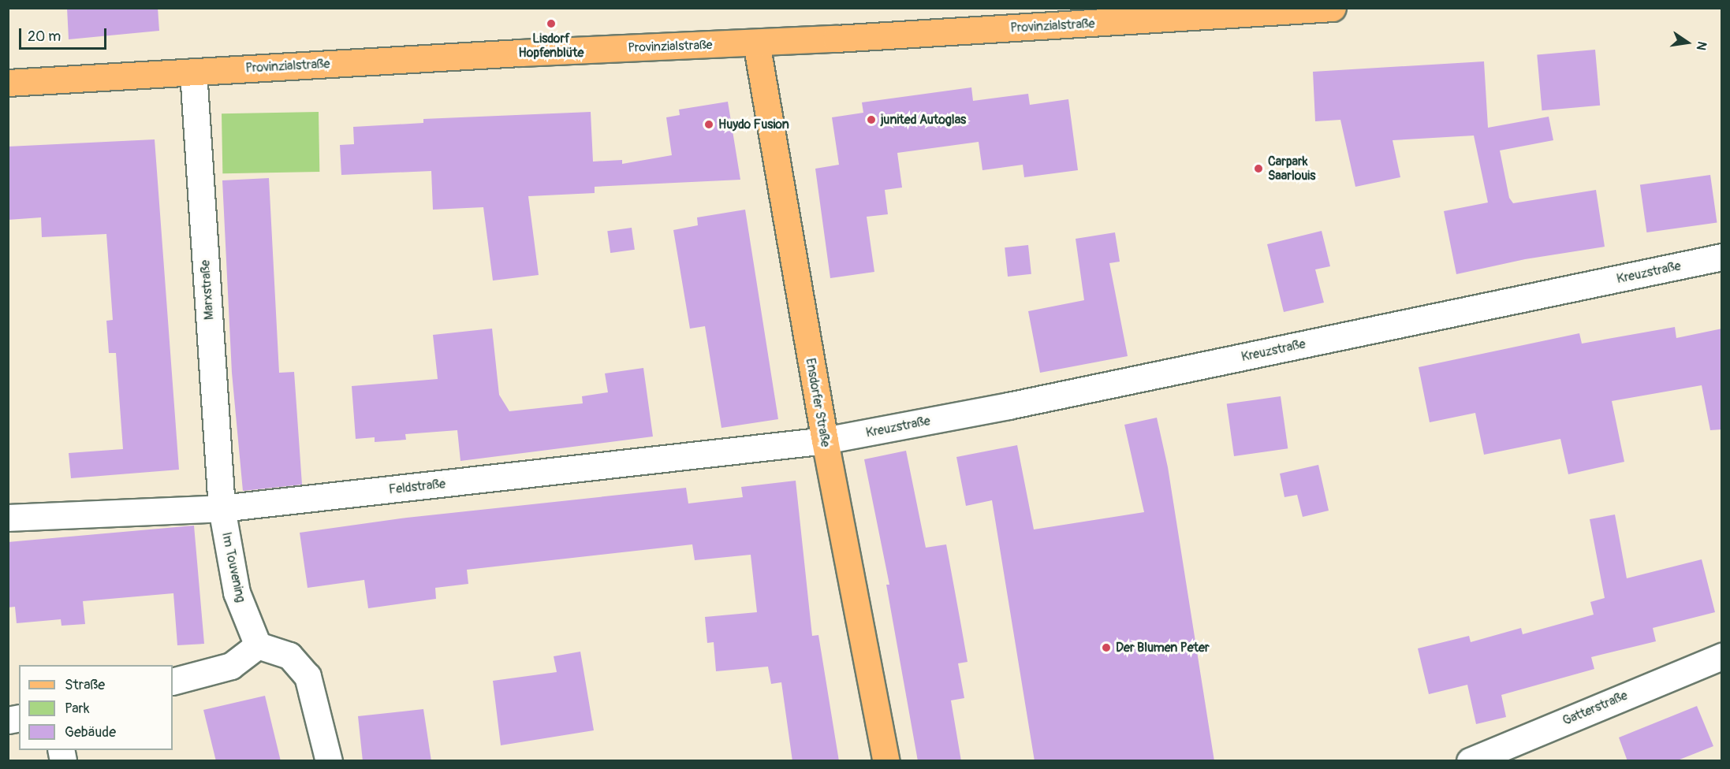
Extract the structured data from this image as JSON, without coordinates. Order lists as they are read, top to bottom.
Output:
{
  "streets": {
    "main road": ["Provinzialstraße", "Ensdorfer Straße"],
    "street": [
      "Kreuzstraße",
      "Marxstraße",
      "Feldstraße",
      "Im Touvening",
      "Gatterstraße"
    ]
  },
  "crossings": [
    ["Provinzialstraße", "Marxstraße"],
    ["Provinzialstraße", "Ensdorfer Straße"],
    ["Kreuzstraße", "Ensdorfer Straße"],
    ["Kreuzstraße", "Feldstraße"],
    ["Marxstraße", "Feldstraße"],
    ["Marxstraße", "Im Touvening"],
    ["Ensdorfer Straße", "Feldstraße"],
    ["Feldstraße", "Im Touvening"]
  ],
  "places": [
    "Lisdorf Hopfenblüte",
    "junited Autoglas",
    "Huydo Fusion",
    "Carpark Saarlouis",
    "Der Blumen Peter"
  ],
  "legend": ["Straße", "Park", "Gebäude"],
  "scale_bar": "20 m",
  "north": "right"
}
